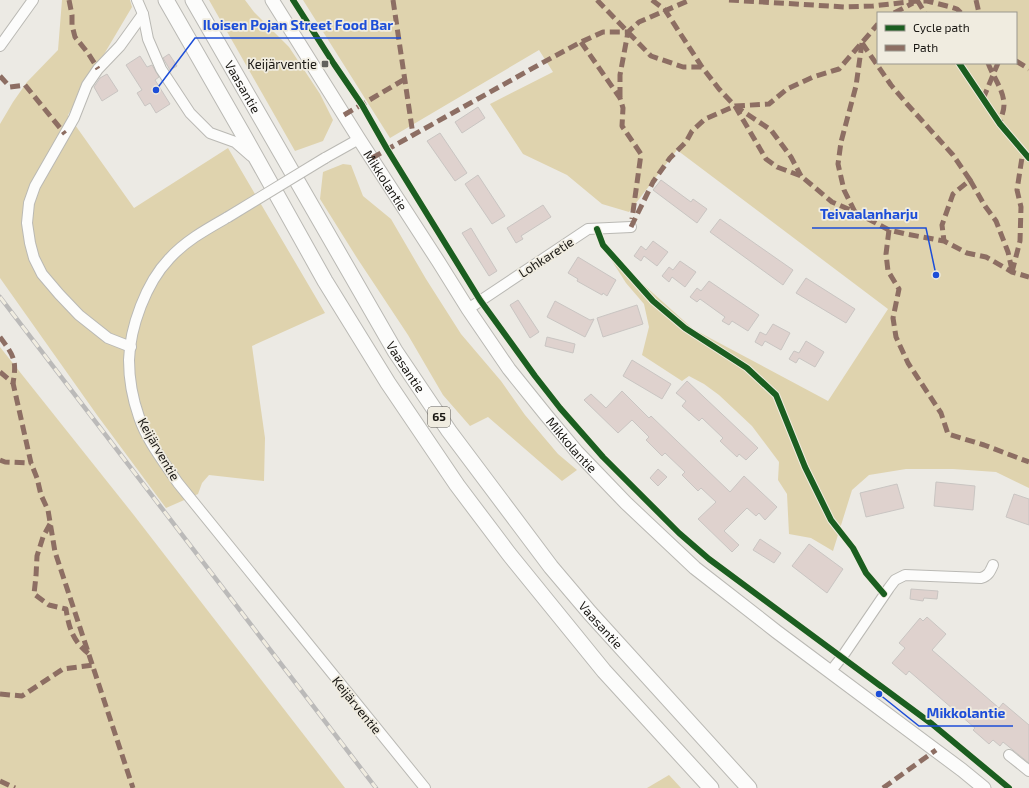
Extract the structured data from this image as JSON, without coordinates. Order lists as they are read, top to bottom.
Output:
{
  "streets": {
    "highway": ["Vaasantie", "65"],
    "main road": ["Mikkolantie"],
    "street": ["Lohkaretie", "Keijärventie"]
  },
  "crossings": [
    ["Mikkolantie", "Lohkaretie"],
    ["Mikkolantie", "Keijärventie"]
  ],
  "places": {
    "transit": ["Keijärventie"],
    "other": ["Iloisen Pojan Street Food Bar", "Teivaalanharju", "Mikkolantie"]
  },
  "legend": ["Cycle path", "Path"]
}
